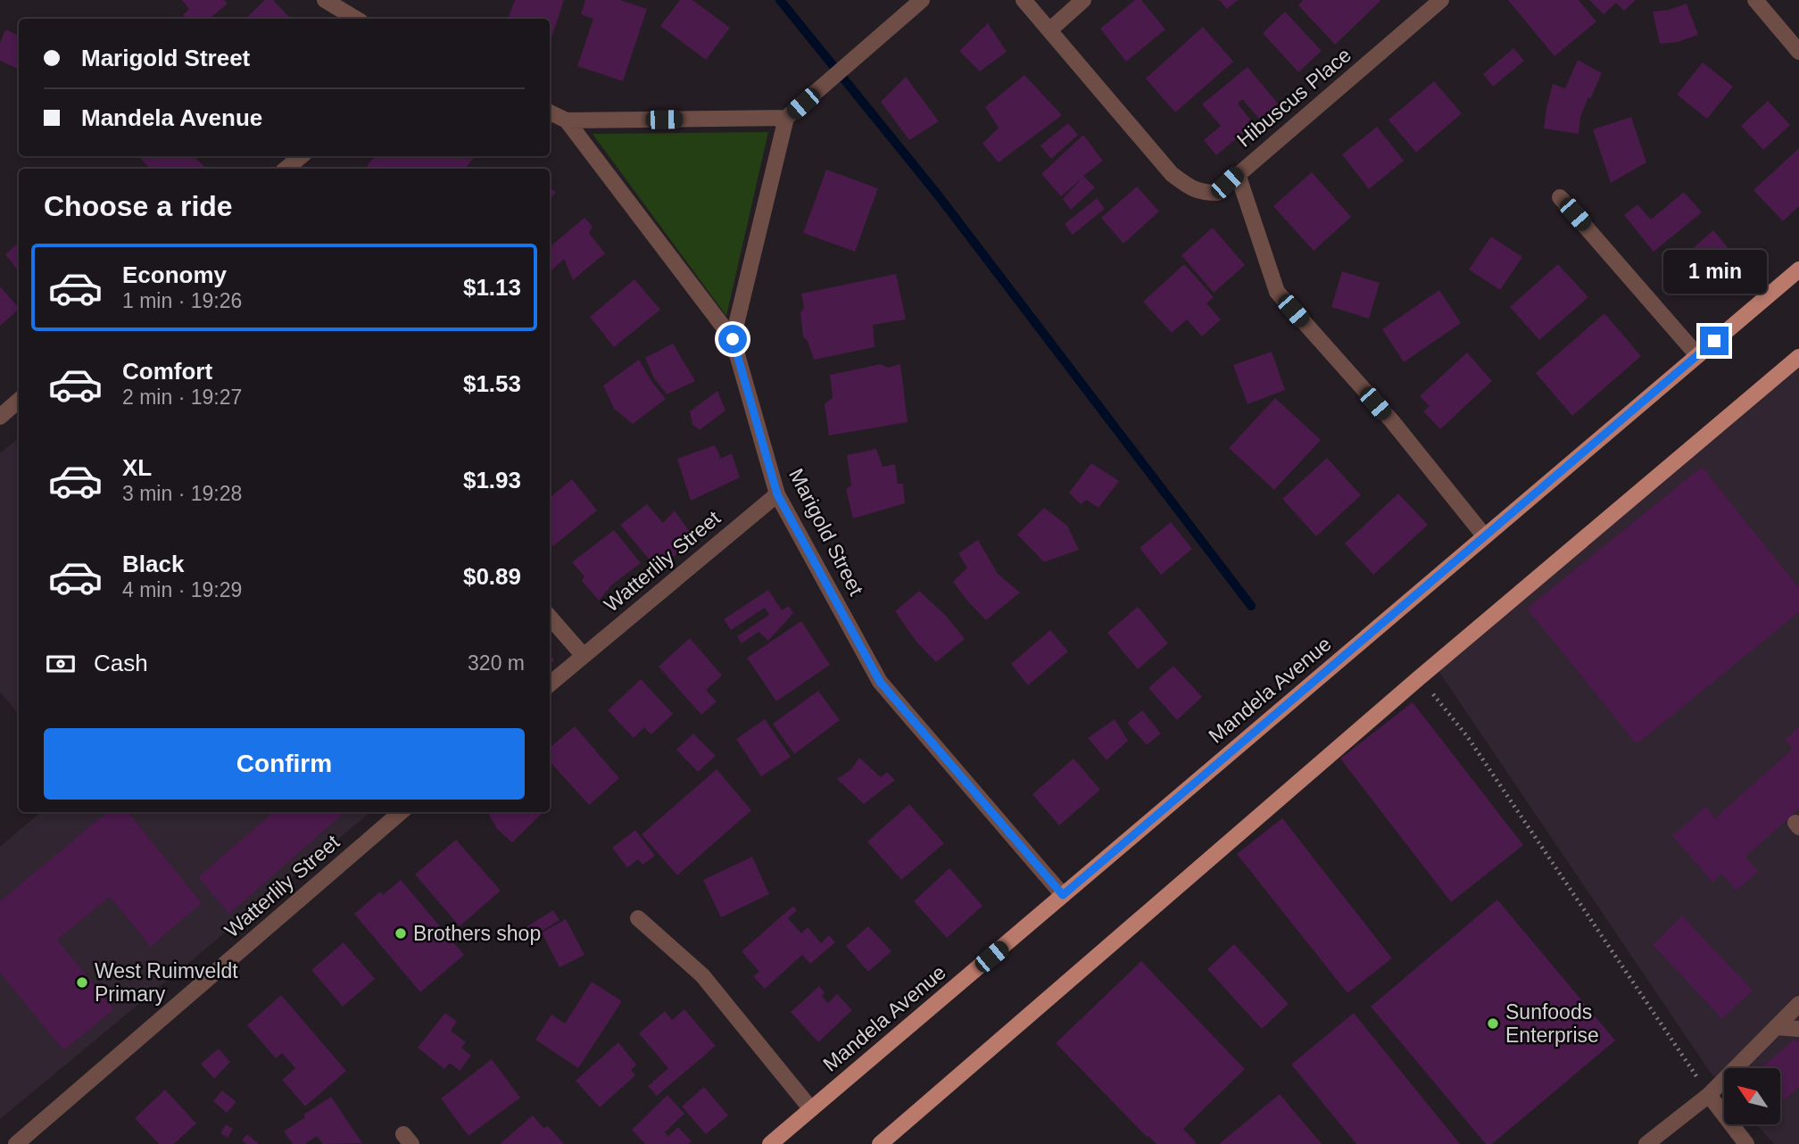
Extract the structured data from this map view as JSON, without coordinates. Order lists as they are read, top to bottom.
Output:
{
  "streets": {
    "main road": ["Mandela Avenue"],
    "street": ["Hibuscus Place", "Marigold Street", "Watterlily Street"]
  },
  "crossings": [
    ["Marigold Street", "Watterlily Street"],
    ["Marigold Street", "Mandela Avenue"]
  ],
  "places": ["Brothers shop", "West Ruimveldt Primary", "Sunfoods Enterprise"],
  "north": "top left",
  "page": {
    "banner": ["Marigold Street", "Mandela Avenue"],
    "heading": "Choose a ride",
    "list": [
      {
        "name": "Economy",
        "note": "1 min · 19:26",
        "value": "$1.13"
      },
      {
        "name": "Comfort",
        "note": "2 min · 19:27",
        "value": "$1.53"
      },
      {
        "name": "XL",
        "note": "3 min · 19:28",
        "value": "$1.93"
      },
      {
        "name": "Black",
        "note": "4 min · 19:29",
        "value": "$0.89"
      }
    ],
    "bubble": "1 min",
    "pay": ["Cash", "320 m"],
    "buttons": "Confirm"
  }
}
